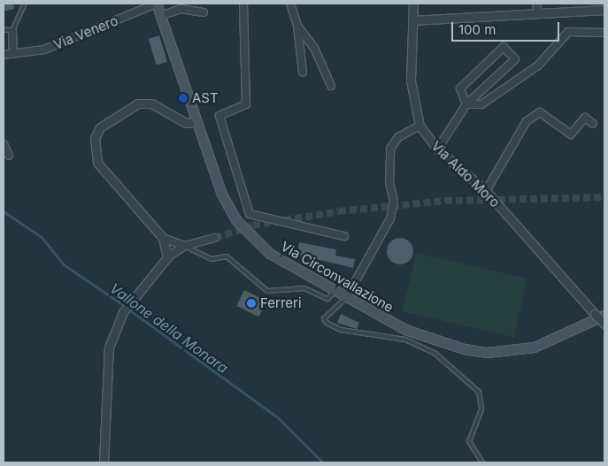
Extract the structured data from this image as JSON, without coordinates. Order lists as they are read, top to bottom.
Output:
{
  "streets": {
    "main road": ["Via Circonvallazione"],
    "street": ["Via Venero", "Via Aldo Moro"]
  },
  "crossings": [
    ["Via Venero", "Via Circonvallazione"]
  ],
  "water": ["Vallone della Monara"],
  "places": ["AST", "Ferreri"],
  "scale_bar": "100 m"
}
